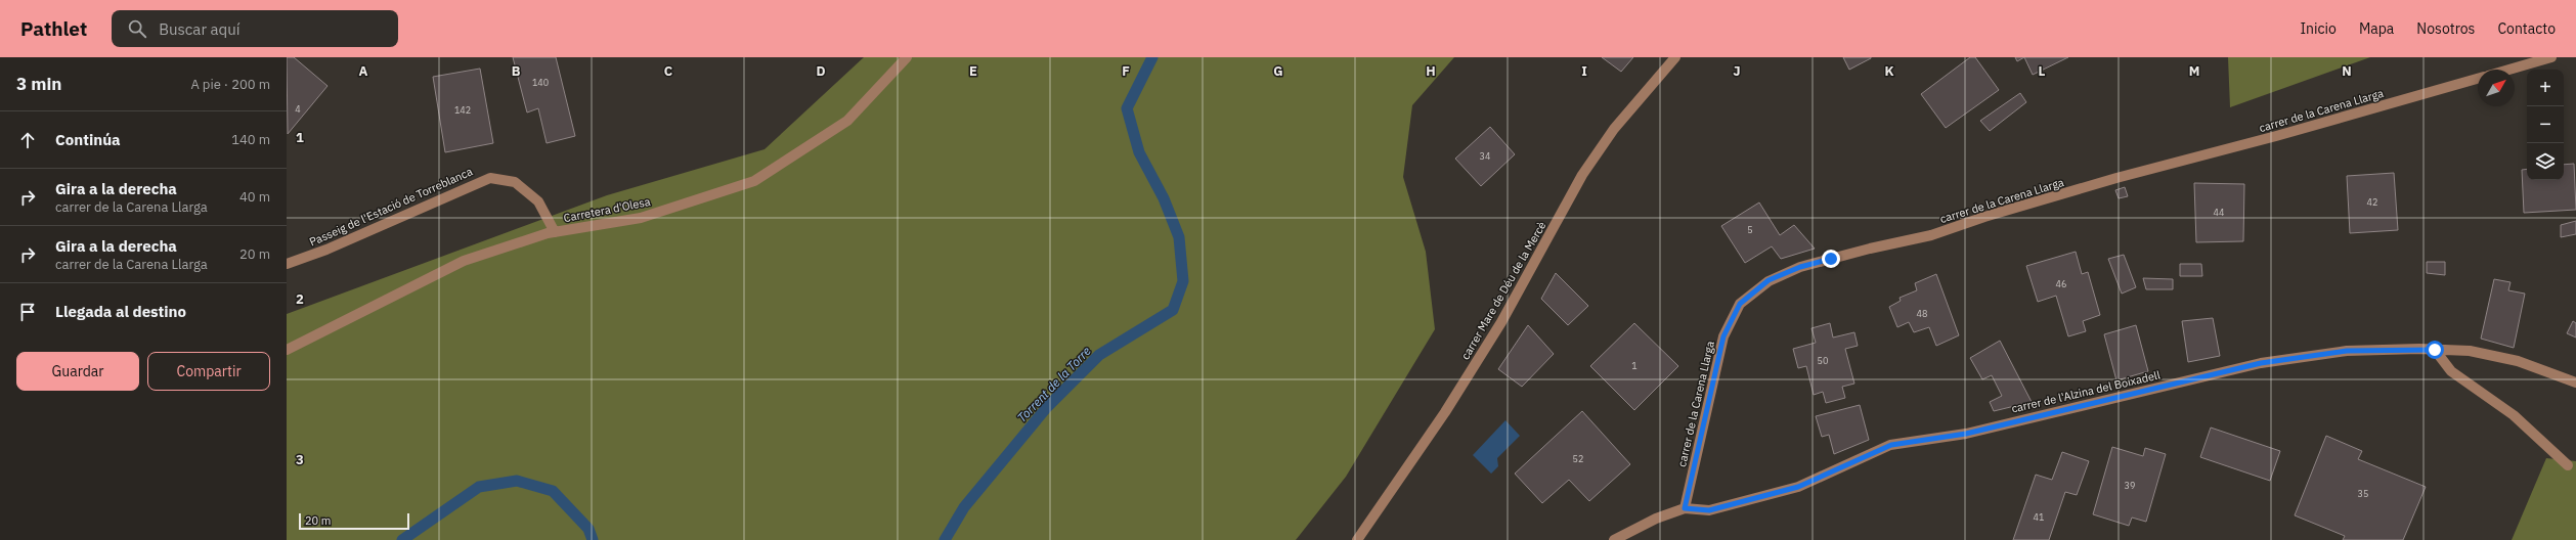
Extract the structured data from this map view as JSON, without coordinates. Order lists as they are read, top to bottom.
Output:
{
  "streets": {
    "street": [
      "carrer de la Carena Llarga",
      "Passeig de l'Estació de Torreblanca",
      "Carretera d'Olesa",
      "carrer Mare de Déu de la Mercè",
      "carrer de l'Alzina del Boixadell"
    ]
  },
  "crossings": [
    ["carrer de la Carena Llarga", "carrer de l'Alzina del Boixadell"],
    ["Passeig de l'Estació de Torreblanca", "Carretera d'Olesa"]
  ],
  "water": ["Torrent de la Torre"],
  "house_numbers": [
    "140",
    "4",
    "142",
    "34",
    "42",
    "44",
    "5",
    "46",
    "48",
    "50",
    "1",
    "52",
    "39",
    "35",
    "41"
  ],
  "scale_bar": "20 m",
  "north": "top right",
  "page": {
    "header": "Pathlet",
    "search": "Buscar aquí",
    "nav": [
      "Inicio",
      "Mapa",
      "Nosotros",
      "Contacto"
    ],
    "heading": ["3 min", "A pie · 200 m"],
    "map_buttons": ["+", "−"],
    "list": [
      ["Continúa", "140 m"],
      ["Gira a la derecha", "carrer de la Carena Llarga", "40 m"],
      ["Gira a la derecha", "carrer de la Carena Llarga", "20 m"],
      "Llegada al destino"
    ],
    "buttons": ["Guardar", "Compartir"],
    "scale": "20 m"
  },
  "grid": {
    "columns": [
      "A",
      "B",
      "C",
      "D",
      "E",
      "F",
      "G",
      "H",
      "I",
      "J",
      "K",
      "L",
      "M",
      "N"
    ],
    "rows": ["1", "2", "3"]
  }
}
